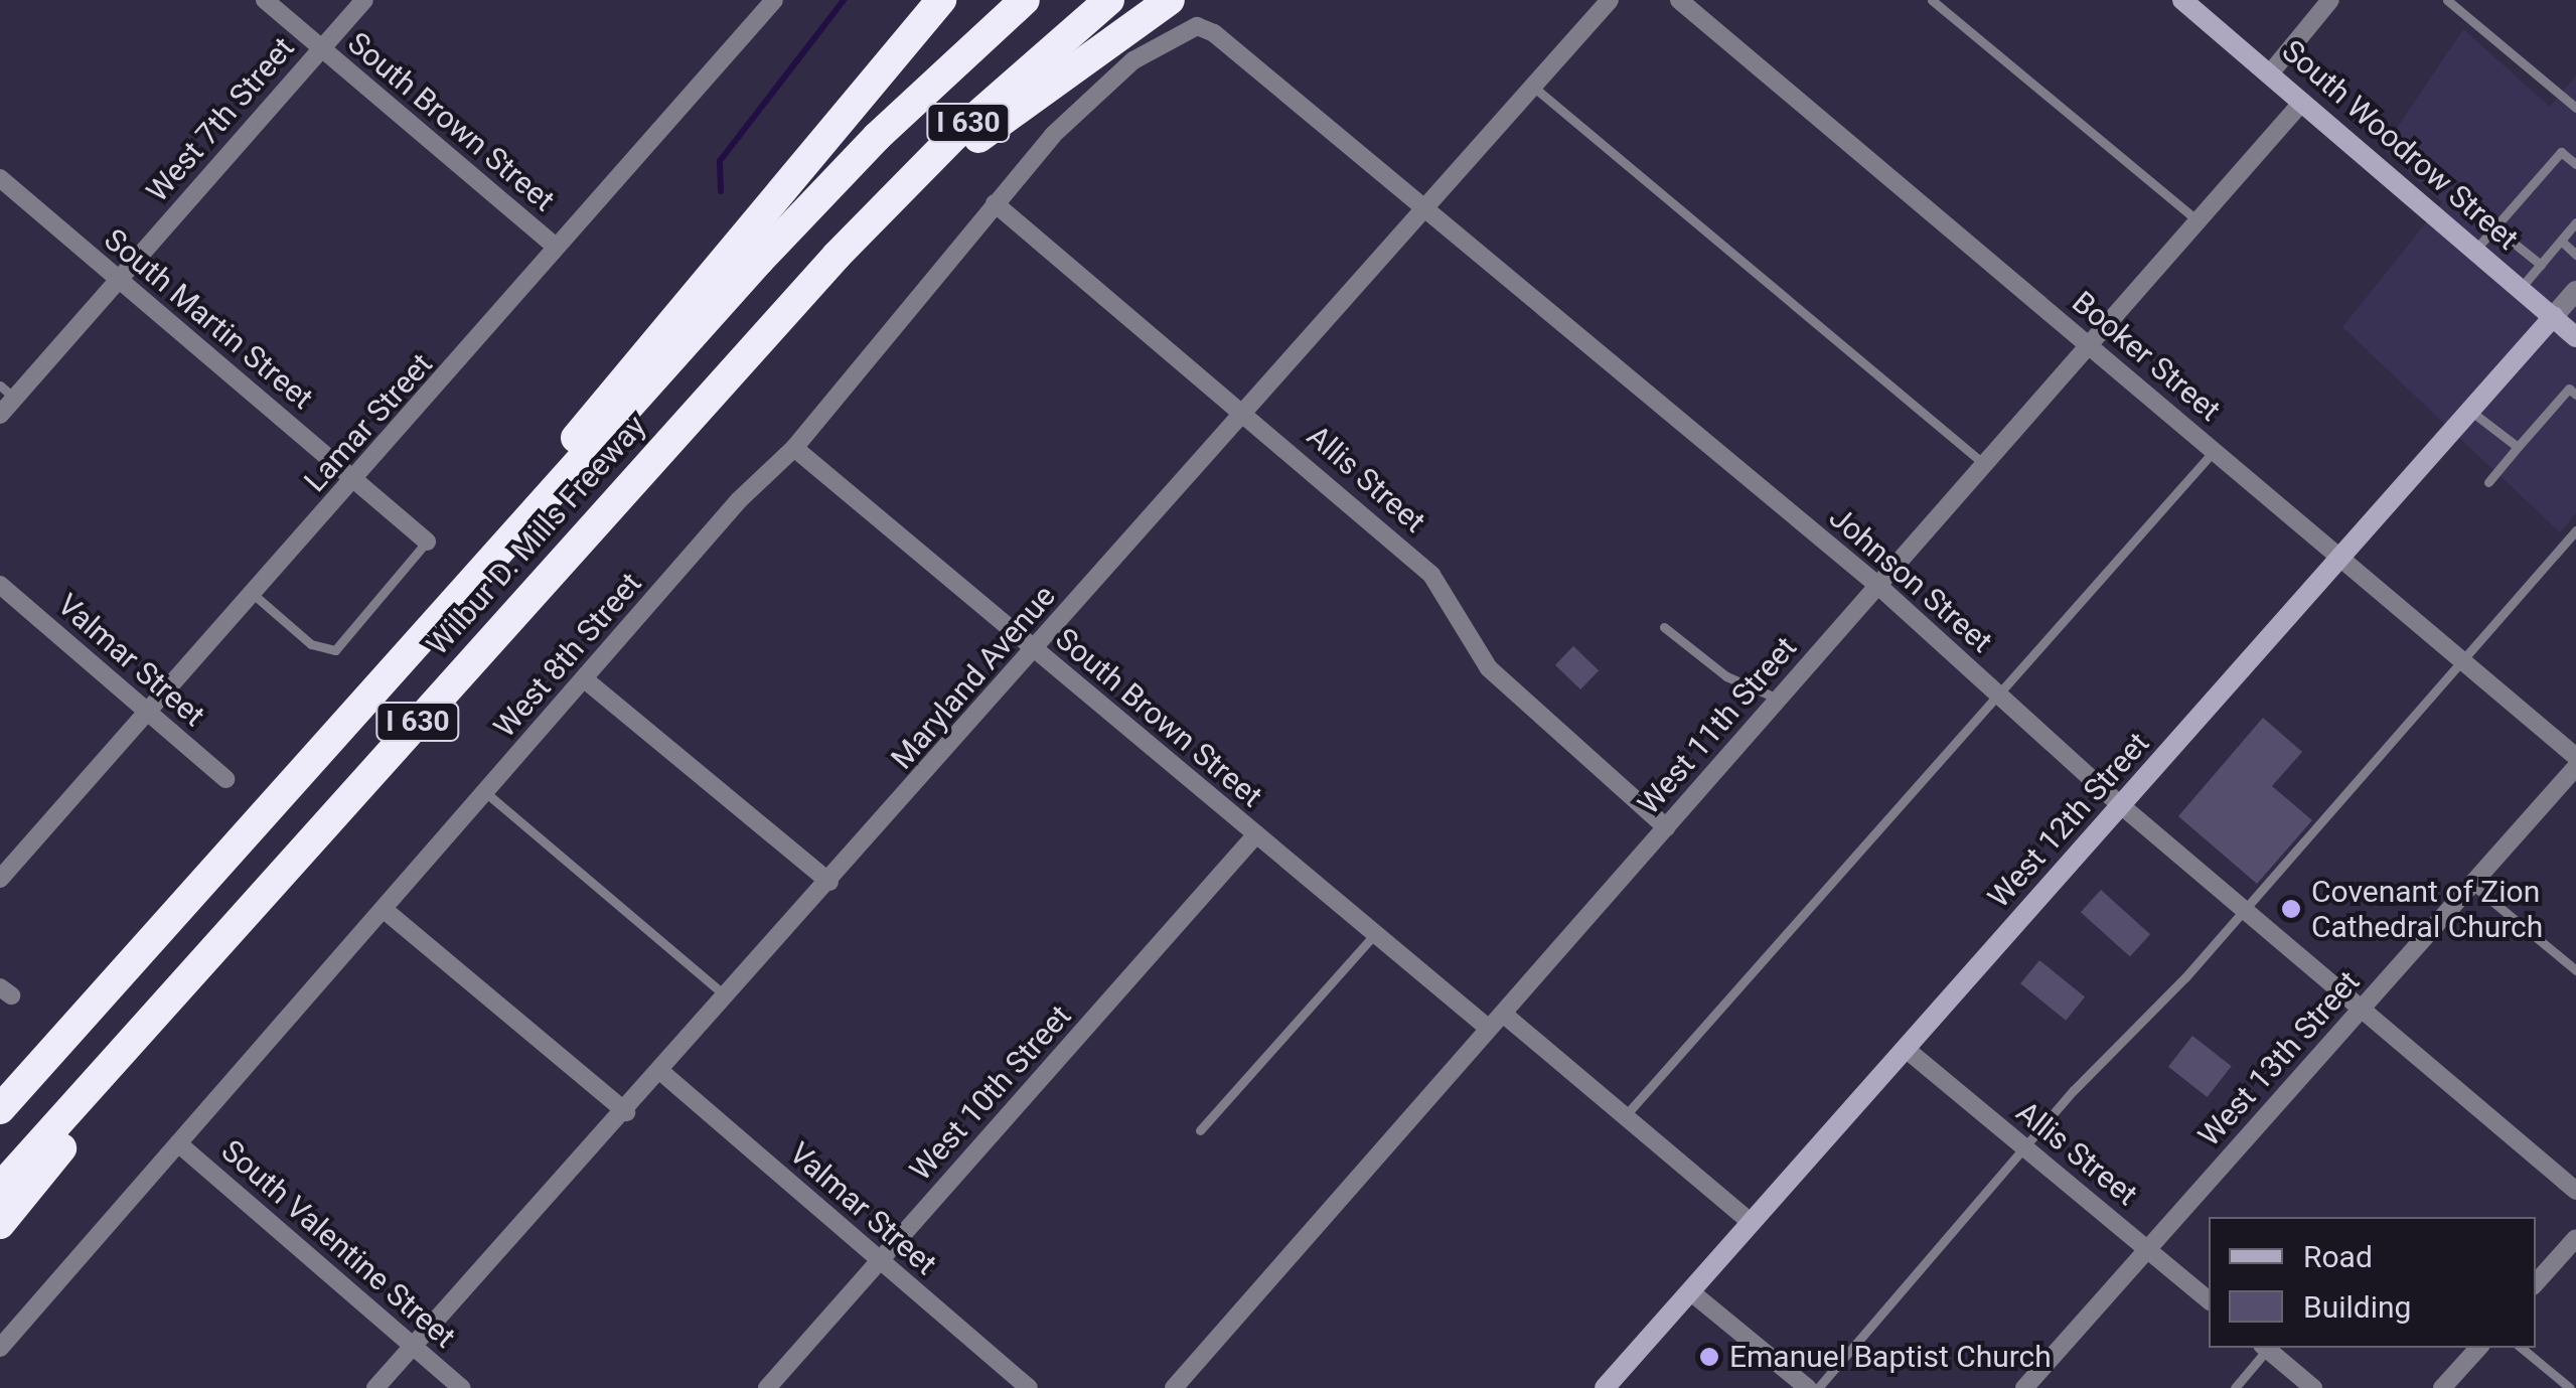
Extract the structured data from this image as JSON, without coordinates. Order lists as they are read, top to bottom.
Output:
{
  "streets": {
    "highway": ["I 630", "Wilbur D. Mills Freeway"],
    "main road": ["South Woodrow Street", "West 12th Street"],
    "street": [
      "West 7th Street",
      "South Brown Street",
      "South Martin Street",
      "Booker Street",
      "Lamar Street",
      "Allis Street",
      "Johnson Street",
      "West 8th Street",
      "Valmar Street",
      "Maryland Avenue",
      "West 11th Street",
      "West 13th Street",
      "West 10th Street",
      "South Valentine Street"
    ]
  },
  "crossings": [
    ["West 7th Street", "South Brown Street"],
    ["West 7th Street", "South Martin Street"],
    ["South Brown Street", "Lamar Street"],
    ["South Brown Street", "West 8th Street"],
    ["South Brown Street", "Maryland Avenue"],
    ["South Brown Street", "West 11th Street"],
    ["South Brown Street", "West 10th Street"],
    ["South Woodrow Street", "West 11th Street"],
    ["South Woodrow Street", "West 12th Street"],
    ["South Martin Street", "Lamar Street"],
    ["Booker Street", "West 11th Street"],
    ["Booker Street", "West 12th Street"],
    ["Lamar Street", "Valmar Street"],
    ["Allis Street", "West 8th Street"],
    ["Allis Street", "Maryland Avenue"],
    ["Allis Street", "West 11th Street"],
    ["Allis Street", "West 12th Street"],
    ["Allis Street", "West 13th Street"],
    ["Johnson Street", "West 8th Street"],
    ["Johnson Street", "Maryland Avenue"],
    ["Johnson Street", "West 11th Street"],
    ["Johnson Street", "West 12th Street"],
    ["Johnson Street", "West 13th Street"],
    ["West 8th Street", "South Valentine Street"],
    ["Valmar Street", "Maryland Avenue"],
    ["Valmar Street", "West 10th Street"],
    ["Maryland Avenue", "South Valentine Street"]
  ],
  "places": ["Covenant of Zion Cathedral Church", "Emanuel Baptist Church"],
  "legend": ["Road", "Building"]
}
